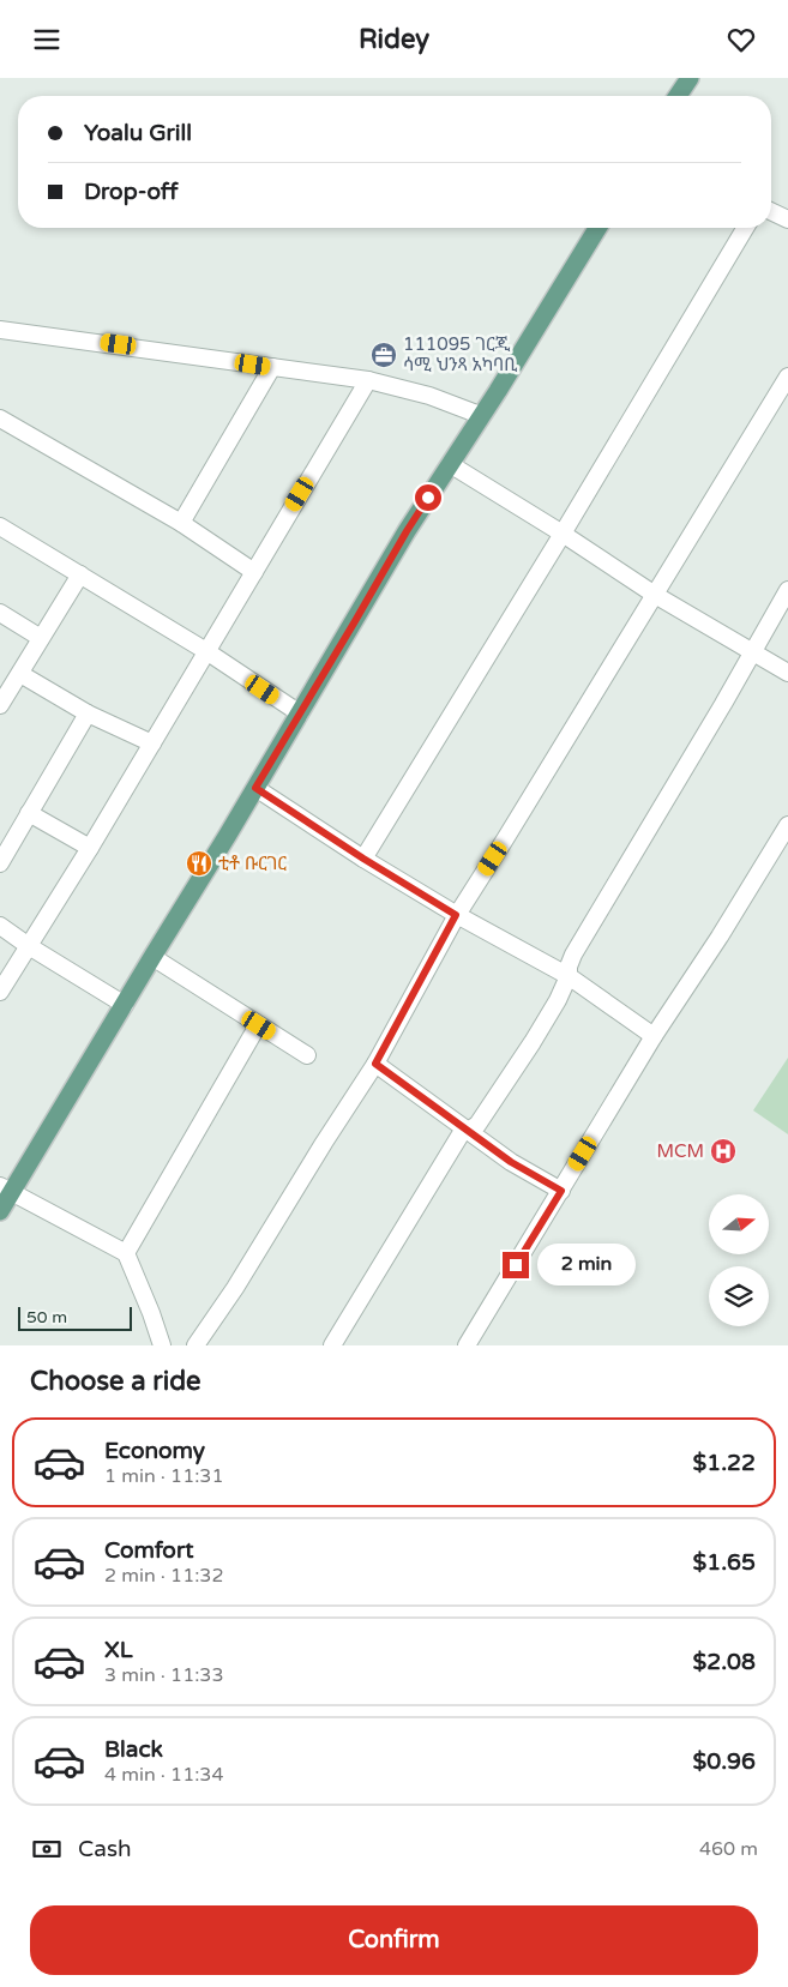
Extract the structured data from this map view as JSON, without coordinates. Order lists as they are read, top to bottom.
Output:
{
  "places": {
    "office": ["111095 ገርጂ ሳሚ ህንጻ አካባቢ"],
    "restaurant": ["ቲቶ ቡርገር"],
    "hospital": ["MCM"]
  },
  "scale_bar": "50 m",
  "north": "right",
  "page": {
    "header": "Ridey",
    "banner": ["Yoalu Grill", "Drop-off"],
    "bubble": "2 min",
    "scale": "50 m",
    "heading": "Choose a ride",
    "list": [
      {
        "name": "Economy",
        "note": "1 min · 11:31",
        "value": "$1.22"
      },
      {
        "name": "Comfort",
        "note": "2 min · 11:32",
        "value": "$1.65"
      },
      {
        "name": "XL",
        "note": "3 min · 11:33",
        "value": "$2.08"
      },
      {
        "name": "Black",
        "note": "4 min · 11:34",
        "value": "$0.96"
      }
    ],
    "pay": ["Cash", "460 m"],
    "buttons": "Confirm"
  }
}
